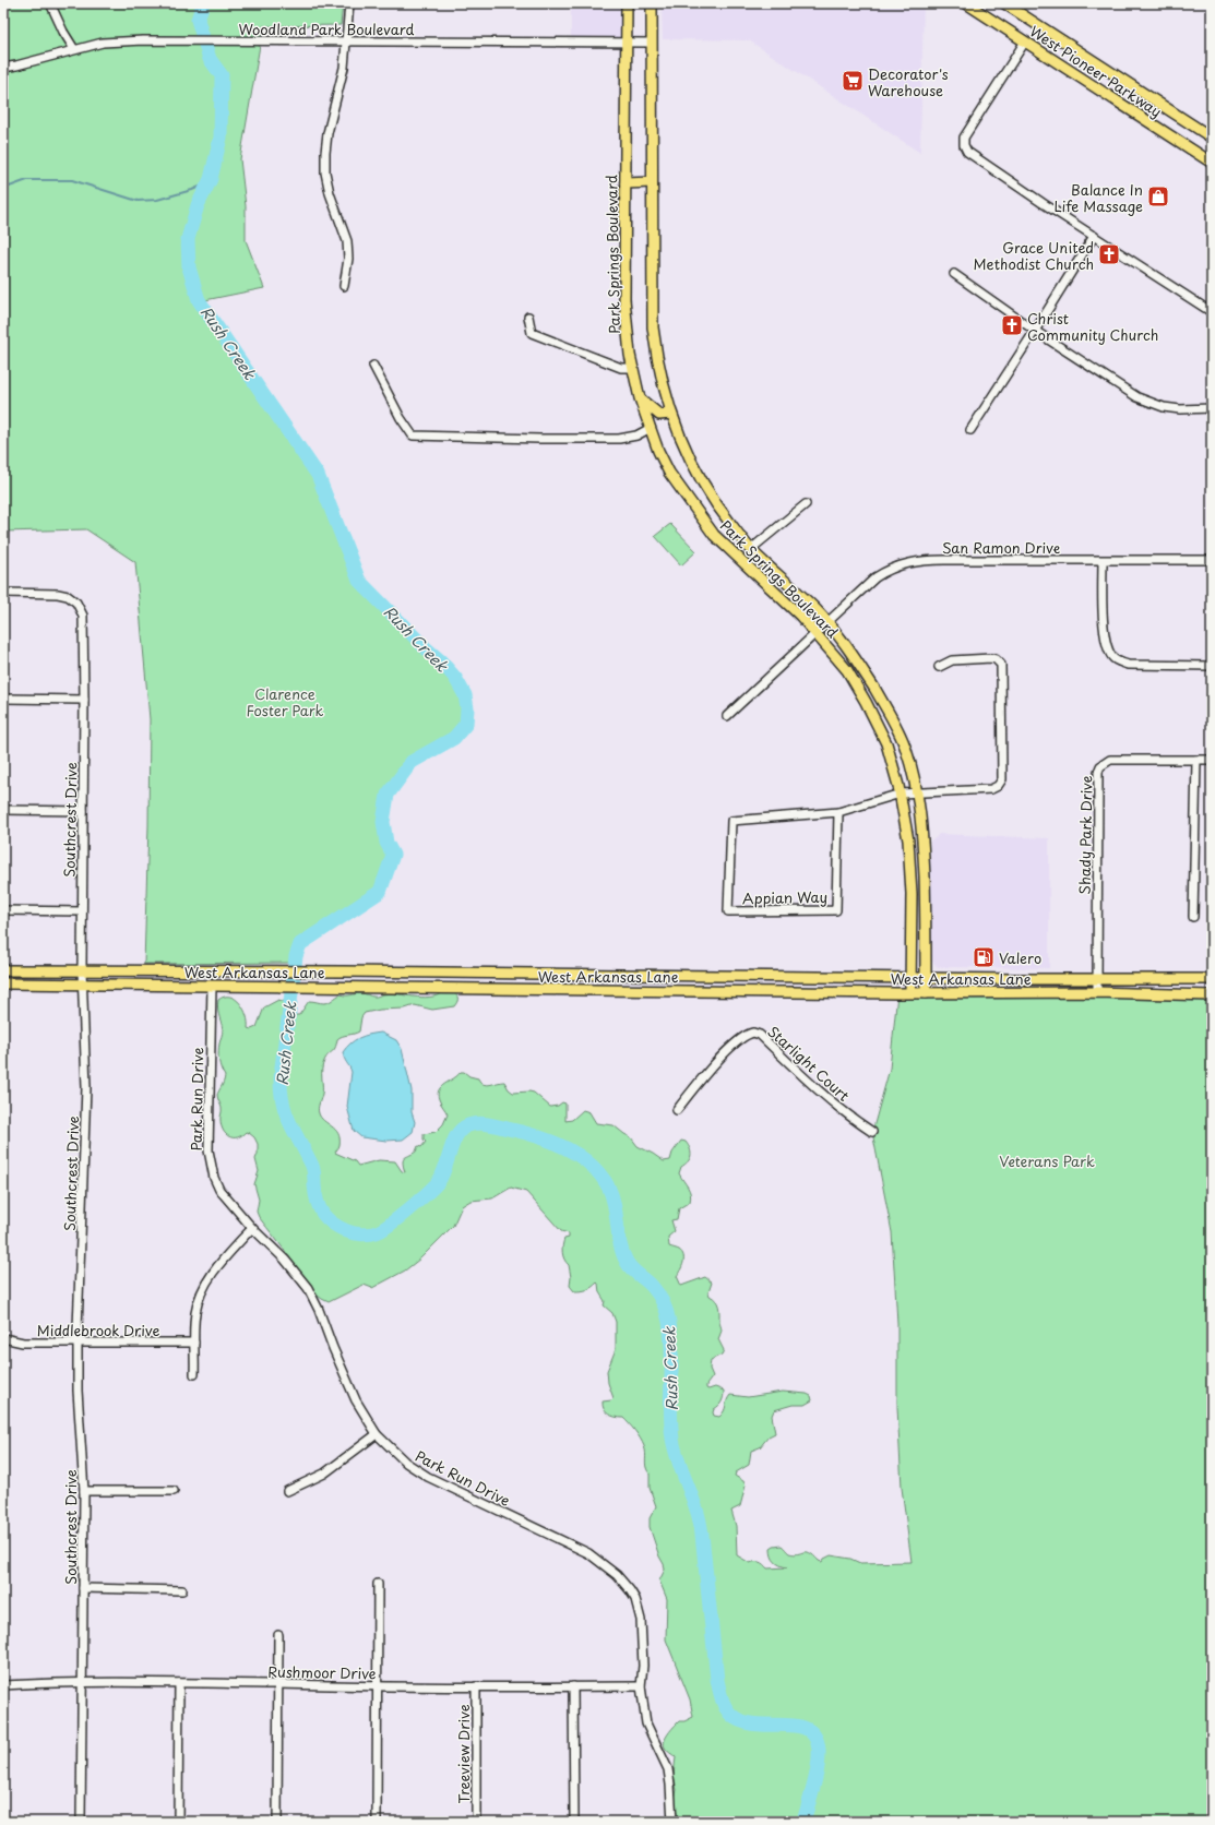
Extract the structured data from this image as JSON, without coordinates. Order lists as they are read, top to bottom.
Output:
{
  "streets": {
    "main road": ["West Pioneer Parkway", "Park Springs Boulevard", "West Arkansas Lane"],
    "street": [
      "Woodland Park Boulevard",
      "San Ramon Drive",
      "Southcrest Drive",
      "Shady Park Drive",
      "Appian Way",
      "Starlight Court",
      "Park Run Drive",
      "Middlebrook Drive",
      "Rushmoor Drive",
      "Treeview Drive"
    ]
  },
  "crossings": [
    ["Woodland Park Boulevard", "Park Springs Boulevard"],
    ["Park Springs Boulevard", "San Ramon Drive"],
    ["Park Springs Boulevard", "Appian Way"],
    ["Park Springs Boulevard", "West Arkansas Lane"],
    ["Southcrest Drive", "West Arkansas Lane"],
    ["Southcrest Drive", "Middlebrook Drive"],
    ["Southcrest Drive", "Rushmoor Drive"],
    ["Shady Park Drive", "West Arkansas Lane"],
    ["West Arkansas Lane", "Park Run Drive"],
    ["Park Run Drive", "Rushmoor Drive"],
    ["Rushmoor Drive", "Treeview Drive"]
  ],
  "water": ["Rush Creek"],
  "parks": ["Clarence Foster Park", "Veterans Park"],
  "places": {
    "supermarket": ["Decorator's Warehouse"],
    "shop": ["Balance In Life Massage"],
    "church": ["Grace United Methodist Church", "Christ Community Church"],
    "fuel station": ["Valero"]
  }
}
